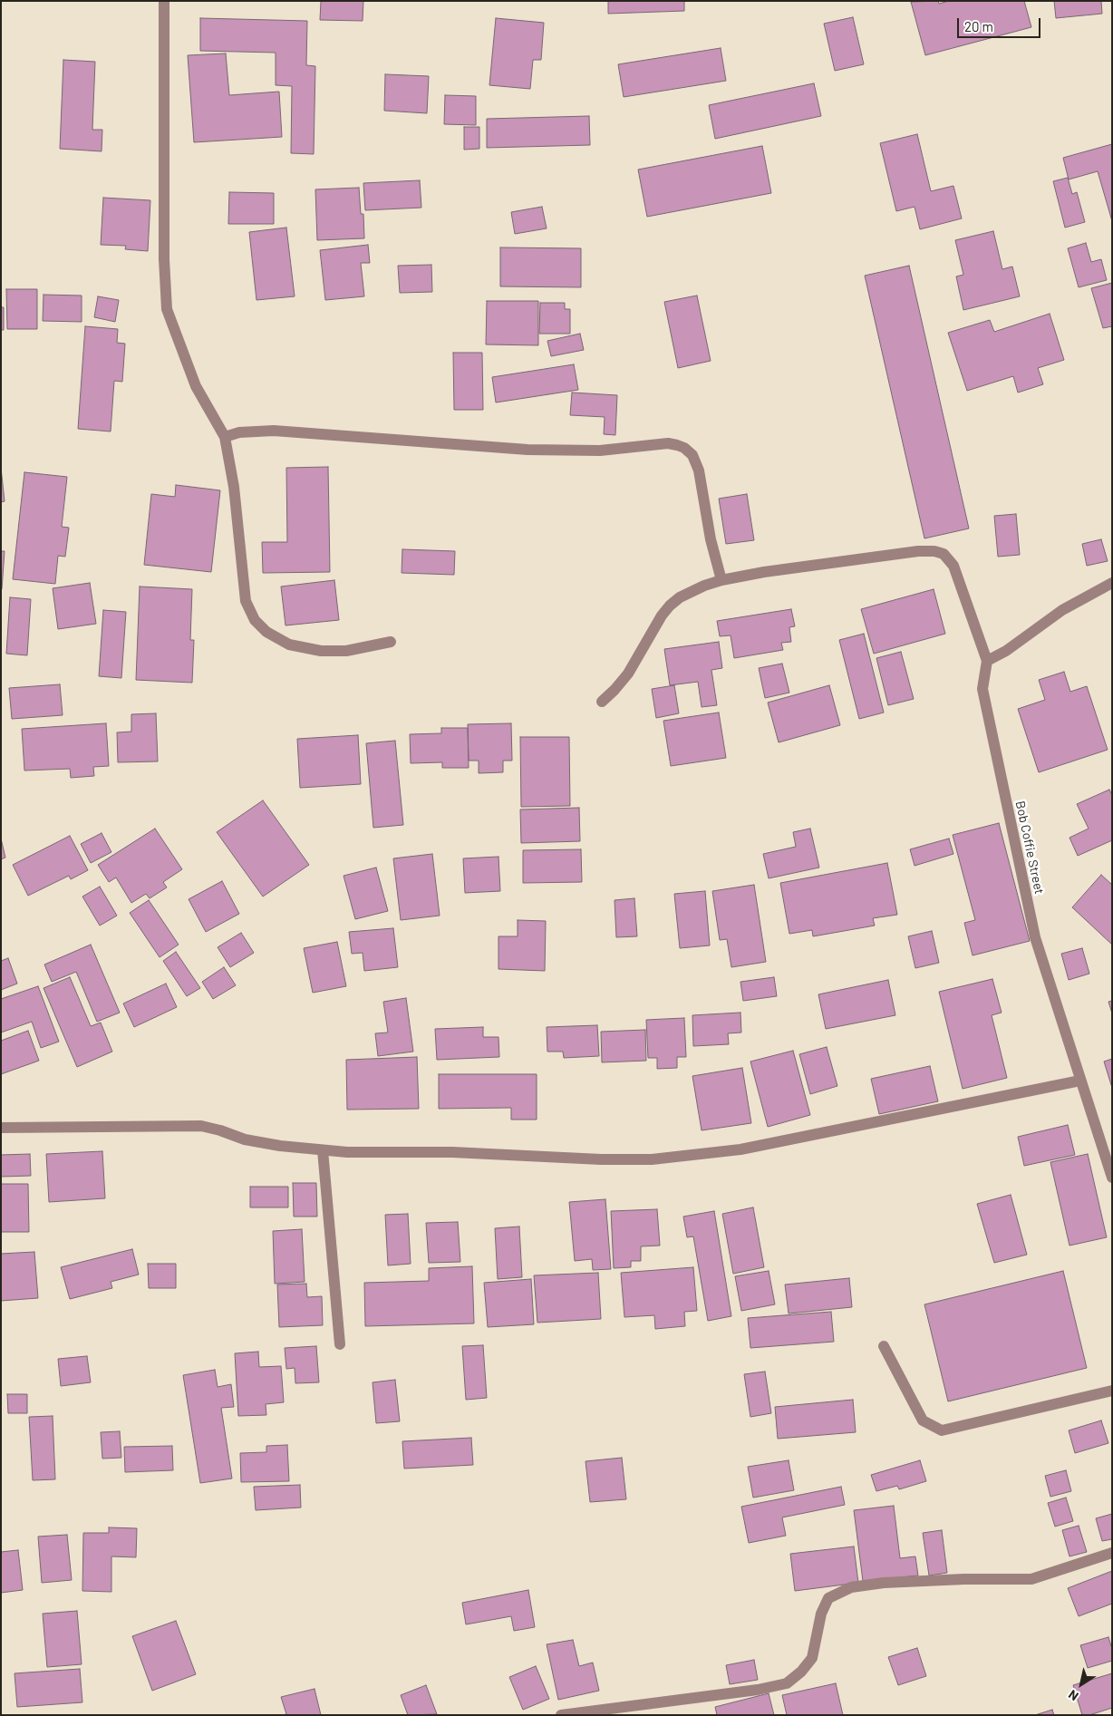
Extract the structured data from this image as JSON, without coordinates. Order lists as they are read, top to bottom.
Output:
{
  "streets": {
    "street": ["Bob Coffie Street"]
  },
  "scale_bar": "20 m",
  "north": "bottom left"
}
